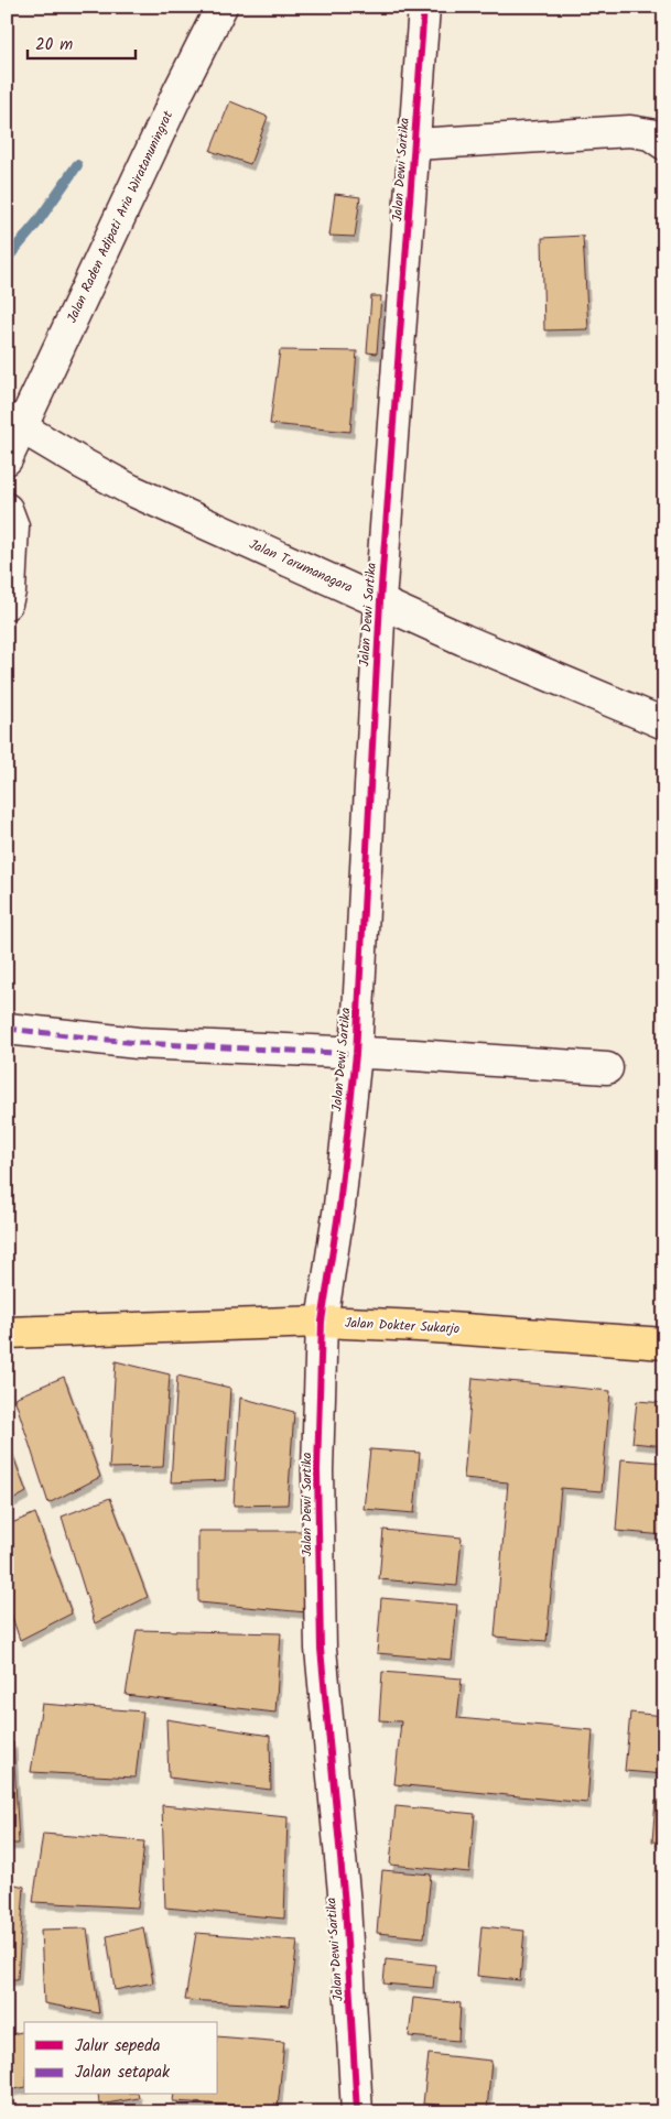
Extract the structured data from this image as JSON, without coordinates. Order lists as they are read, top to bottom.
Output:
{
  "streets": {
    "main road": ["Jalan Dokter Sukarjo"],
    "street": ["Jalan Dewi Sartika", "Jalan Raden Adipati Aria Wiratanuningrat", "Jalan Tarumanagara"]
  },
  "crossings": [
    ["Jalan Dewi Sartika", "Jalan Tarumanagara"],
    ["Jalan Dewi Sartika", "Jalan Dokter Sukarjo"],
    ["Jalan Raden Adipati Aria Wiratanuningrat", "Jalan Tarumanagara"]
  ],
  "legend": ["Jalur sepeda", "Jalan setapak"],
  "scale_bar": "20 m"
}
